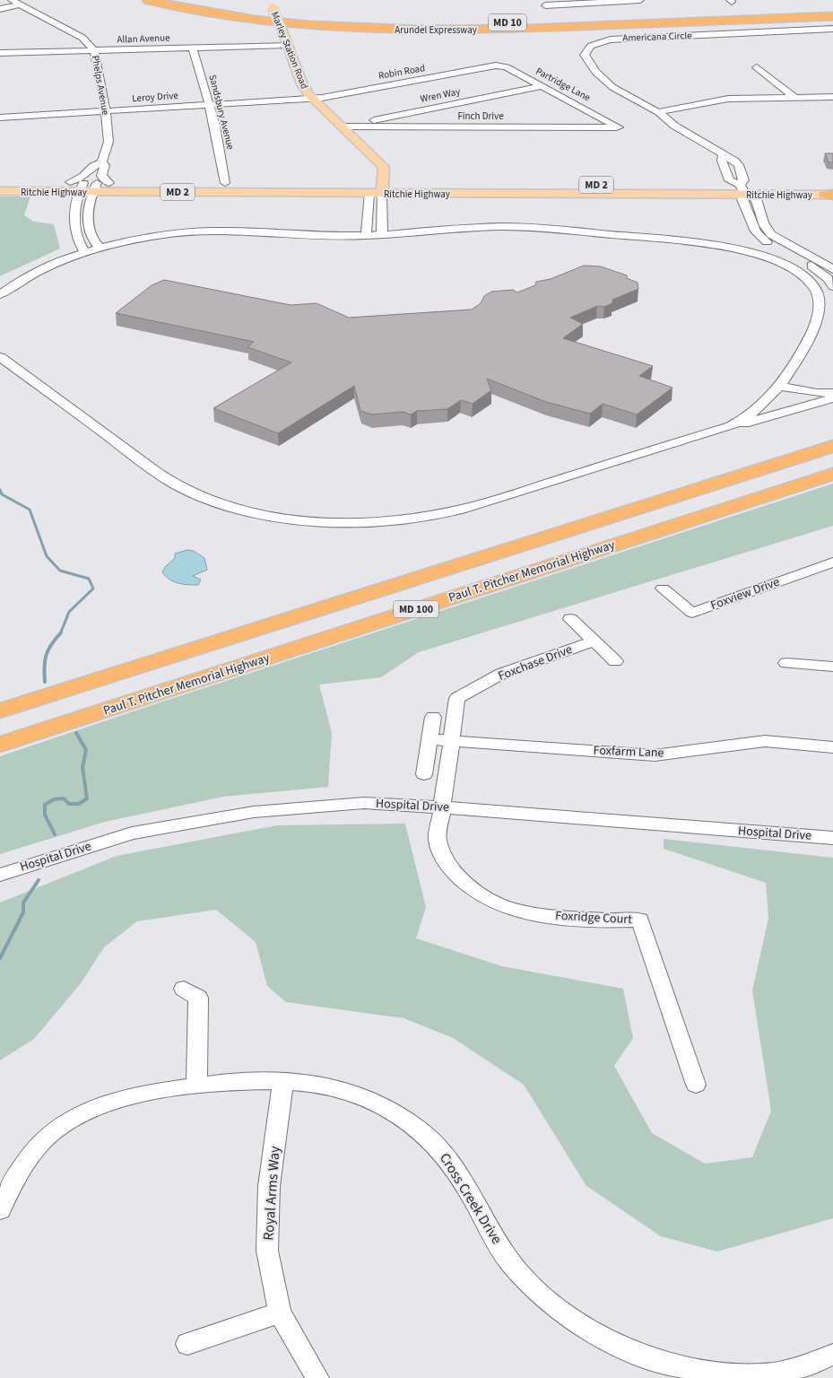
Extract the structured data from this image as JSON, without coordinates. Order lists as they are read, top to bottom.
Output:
{
  "streets": {
    "highway": [
      "MD 10",
      "Arundel Expressway",
      "Paul T. Pitcher Memorial Highway",
      "MD 100"
    ],
    "main road": ["Marley Station Road", "MD 2", "Ritchie Highway"],
    "street": [
      "Americana Circle",
      "Allan Avenue",
      "Robin Road",
      "Partridge Lane",
      "Phelps Avenue",
      "Wren Way",
      "Leroy Drive",
      "Sandsbury Avenue",
      "Finch Drive",
      "Foxview Drive",
      "Foxchase Drive",
      "Foxfarm Lane",
      "Hospital Drive",
      "Foxridge Court",
      "Royal Arms Way",
      "Cross Creek Drive"
    ]
  },
  "crossings": [
    ["Americana Circle", "Ritchie Highway"],
    ["Allan Avenue", "Marley Station Road"],
    ["Allan Avenue", "Phelps Avenue"],
    ["Allan Avenue", "Sandsbury Avenue"],
    ["Marley Station Road", "Robin Road"],
    ["Marley Station Road", "Wren Way"],
    ["Marley Station Road", "Leroy Drive"],
    ["Marley Station Road", "Finch Drive"],
    ["Marley Station Road", "Ritchie Highway"],
    ["Robin Road", "Partridge Lane"],
    ["Robin Road", "Leroy Drive"],
    ["Partridge Lane", "Wren Way"],
    ["Partridge Lane", "Finch Drive"],
    ["Phelps Avenue", "Leroy Drive"],
    ["Phelps Avenue", "Ritchie Highway"],
    ["Wren Way", "Finch Drive"],
    ["Leroy Drive", "Sandsbury Avenue"],
    ["Sandsbury Avenue", "Ritchie Highway"],
    ["Foxchase Drive", "Foxfarm Lane"],
    ["Foxchase Drive", "Hospital Drive"],
    ["Foxchase Drive", "Foxridge Court"],
    ["Hospital Drive", "Foxridge Court"],
    ["Royal Arms Way", "Cross Creek Drive"]
  ]
}
